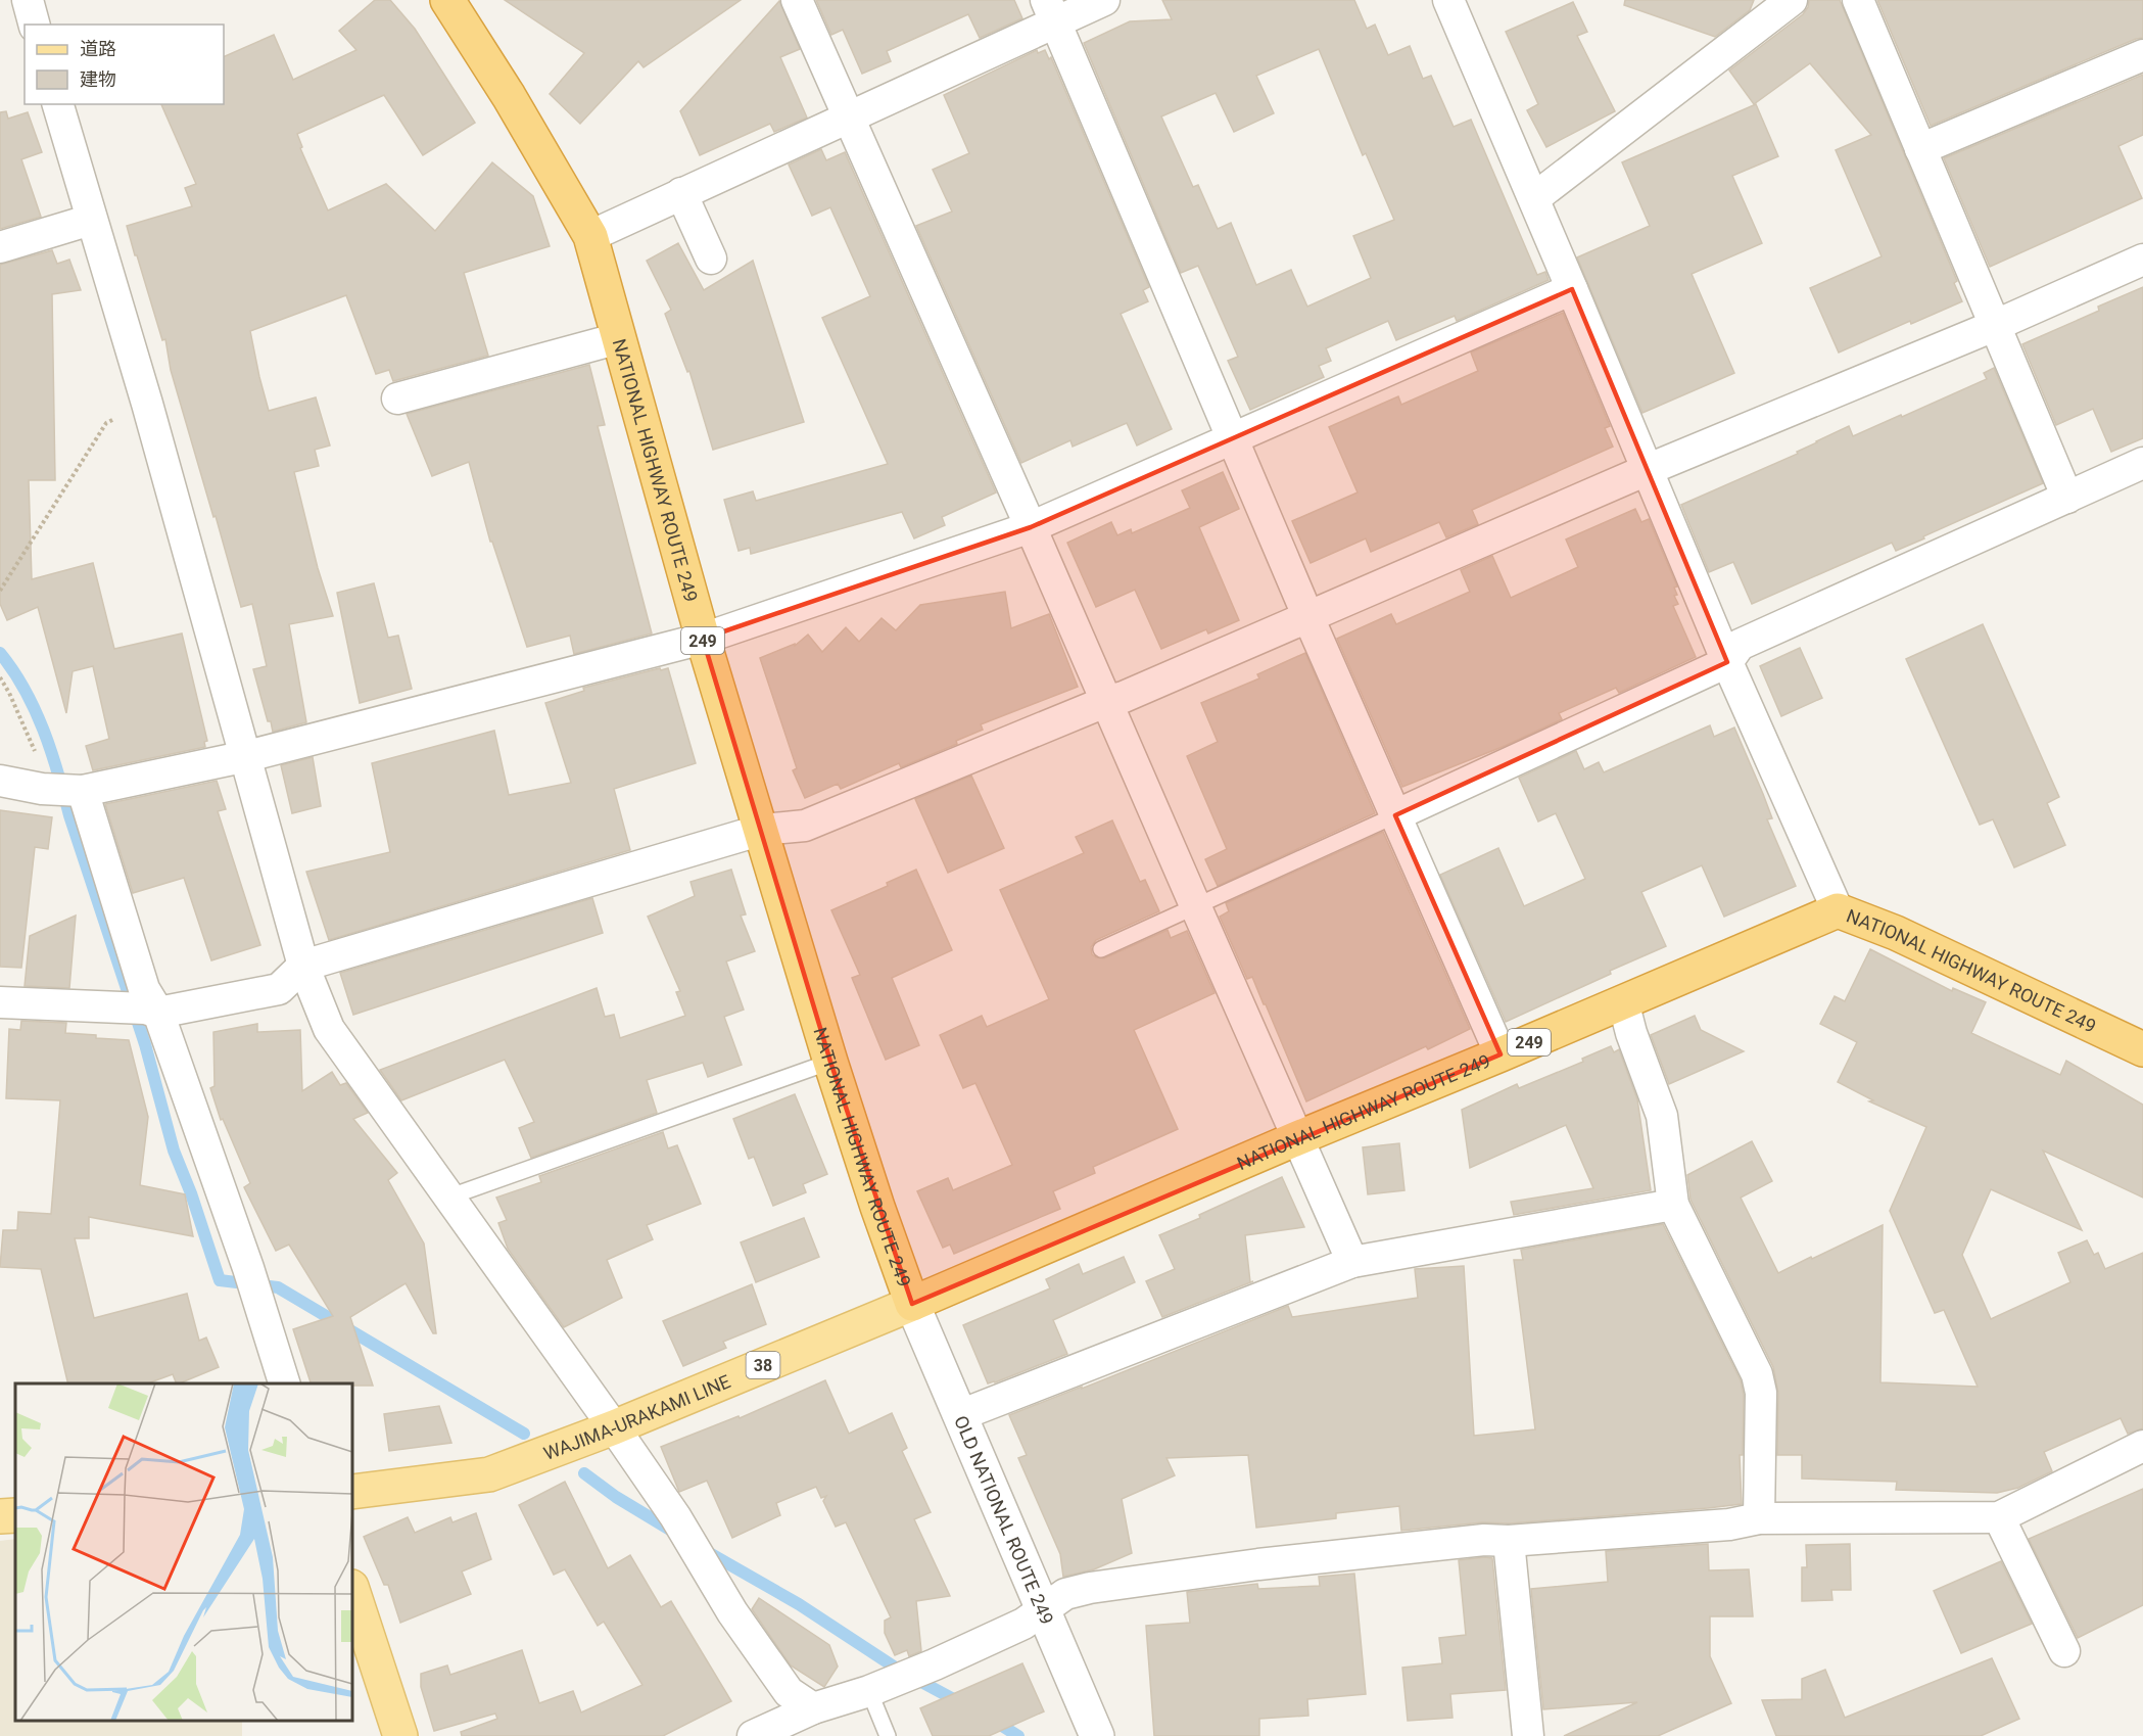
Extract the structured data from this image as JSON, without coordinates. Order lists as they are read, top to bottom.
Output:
{
  "streets": {
    "highway": ["NATIONAL HIGHWAY ROUTE 249", "249"],
    "main road": ["38", "WAJIMA-URAKAMI LINE"],
    "street": ["OLD NATIONAL ROUTE 249"]
  },
  "crossings": [
    ["NATIONAL HIGHWAY ROUTE 249", "WAJIMA-URAKAMI LINE"],
    ["NATIONAL HIGHWAY ROUTE 249", "OLD NATIONAL ROUTE 249"],
    ["WAJIMA-URAKAMI LINE", "OLD NATIONAL ROUTE 249"]
  ],
  "legend": ["道路", "建物"]
}
